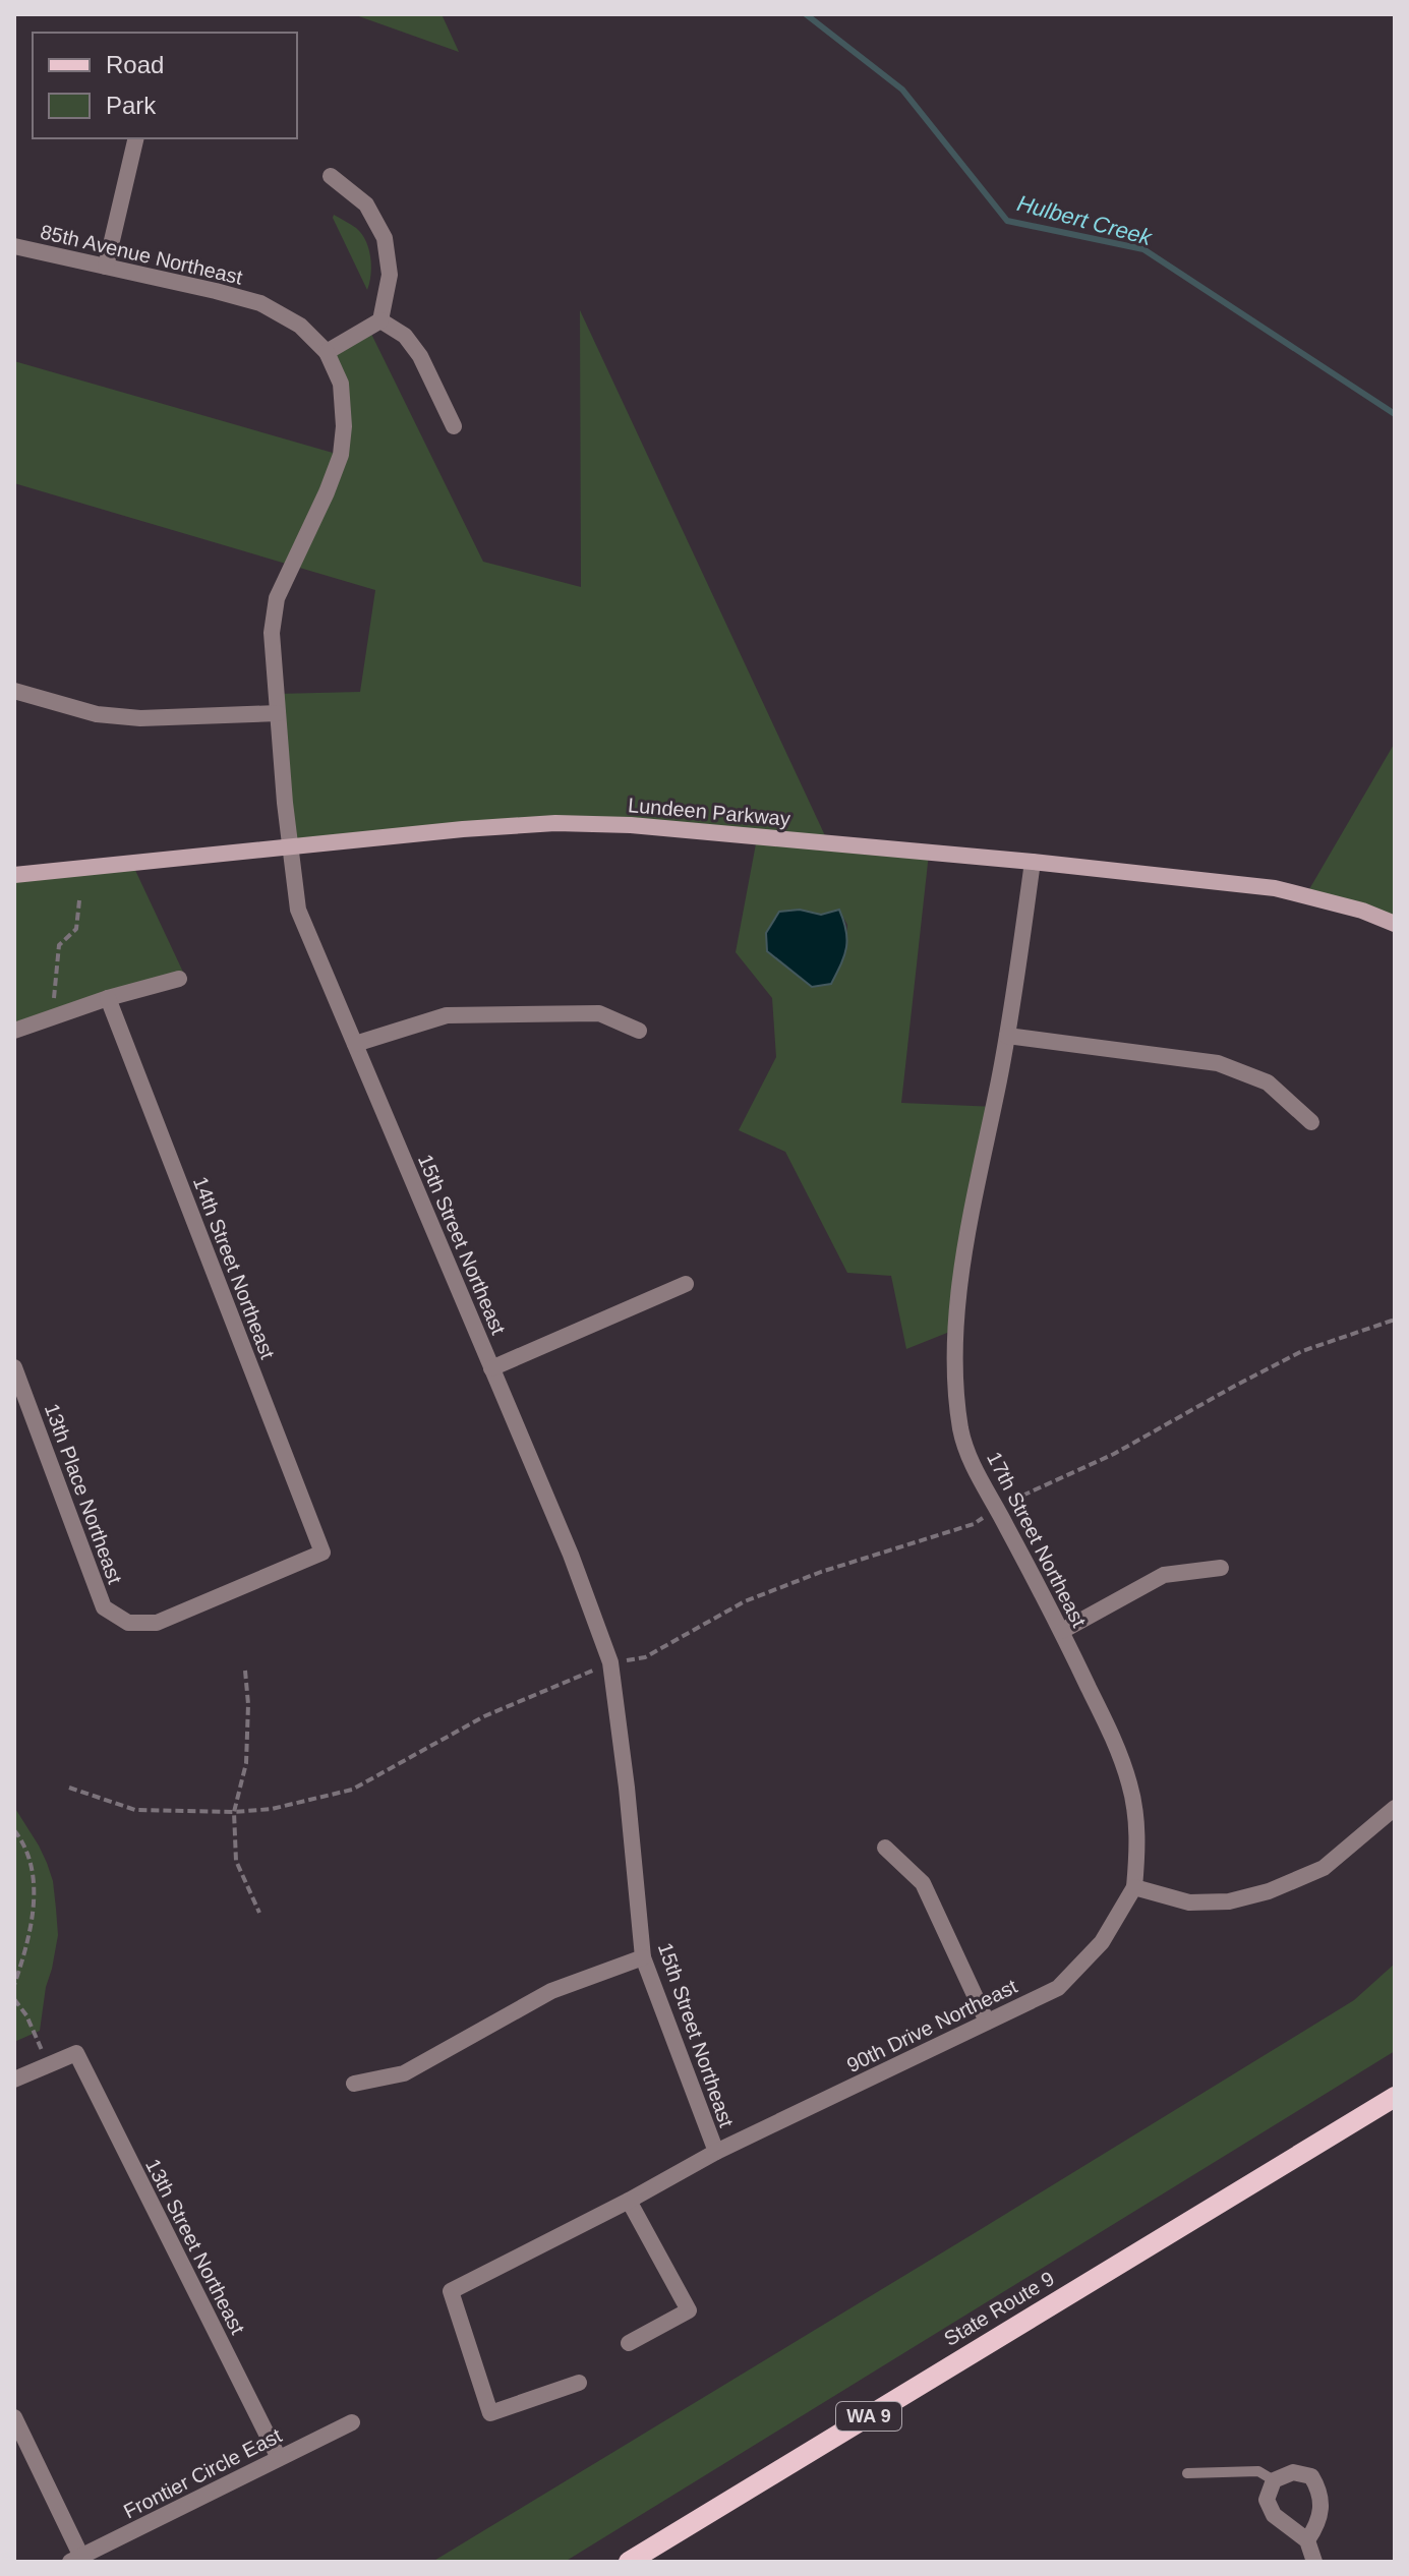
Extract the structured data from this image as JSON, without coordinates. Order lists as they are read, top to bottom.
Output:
{
  "streets": {
    "main road": ["Lundeen Parkway", "State Route 9", "WA 9"],
    "street": [
      "85th Avenue Northeast",
      "15th Street Northeast",
      "14th Street Northeast",
      "13th Place Northeast",
      "17th Street Northeast",
      "90th Drive Northeast",
      "13th Street Northeast",
      "Frontier Circle East"
    ]
  },
  "crossings": [
    ["85th Avenue Northeast", "15th Street Northeast"],
    ["Lundeen Parkway", "15th Street Northeast"],
    ["Lundeen Parkway", "17th Street Northeast"],
    ["15th Street Northeast", "90th Drive Northeast"],
    ["14th Street Northeast", "13th Place Northeast"],
    ["17th Street Northeast", "90th Drive Northeast"],
    ["13th Street Northeast", "Frontier Circle East"]
  ],
  "water": ["Hulbert Creek"],
  "legend": ["Road", "Park"]
}
